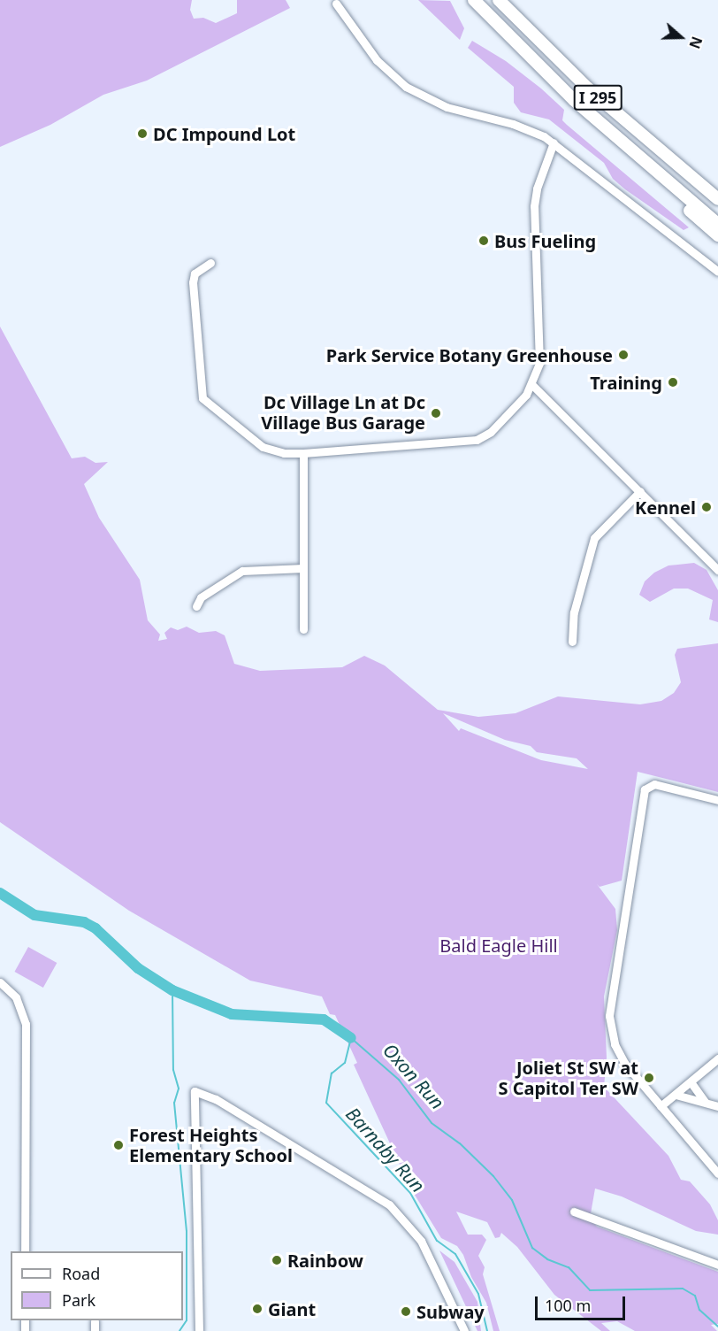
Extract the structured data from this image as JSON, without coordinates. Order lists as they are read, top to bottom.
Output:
{
  "streets": {
    "highway": ["I 295"]
  },
  "water": ["Oxon Run", "Barnaby Run"],
  "parks": ["Bald Eagle Hill"],
  "places": [
    "DC Impound Lot",
    "Bus Fueling",
    "Park Service Botany Greenhouse",
    "Training",
    "Dc Village Ln at Dc Village Bus Garage",
    "Kennel",
    "Joliet St SW at S Capitol Ter SW",
    "Forest Heights Elementary School",
    "Rainbow",
    "Giant",
    "Subway"
  ],
  "legend": ["Road", "Park"],
  "scale_bar": "100 m",
  "north": "right"
}
